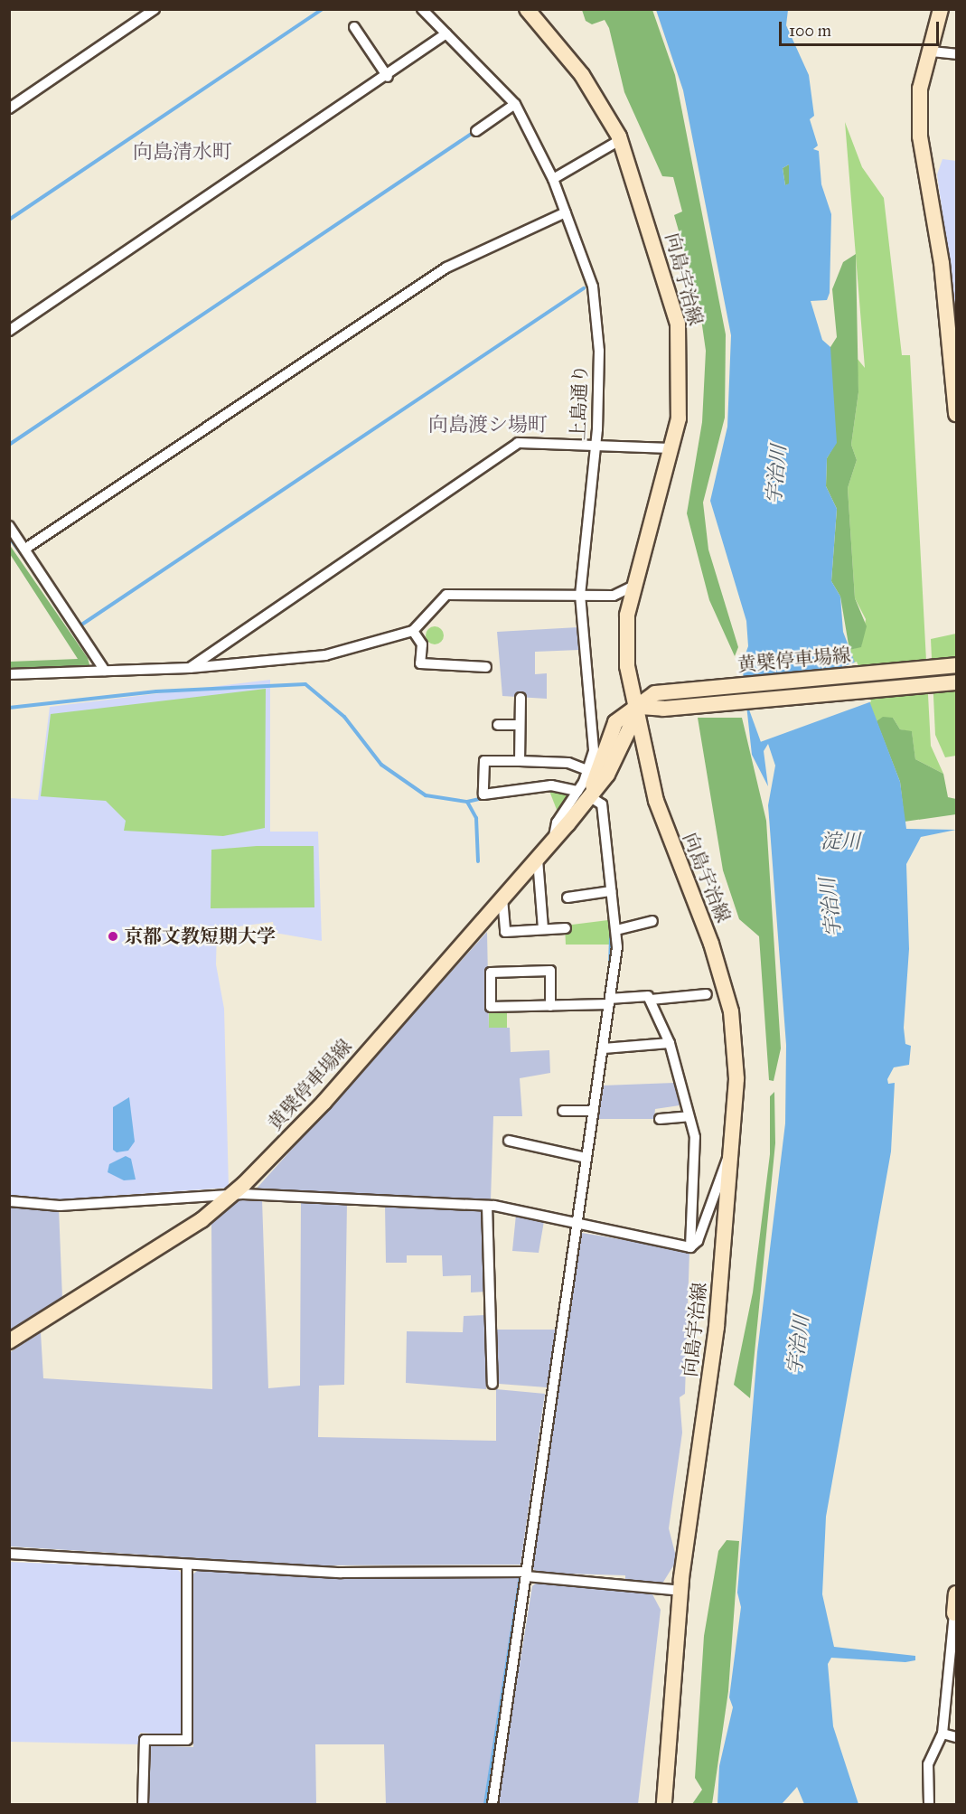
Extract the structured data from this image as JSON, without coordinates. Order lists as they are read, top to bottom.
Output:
{
  "streets": {
    "main road": ["向島宇治線", "黄檗停車場線"],
    "street": ["上島通り"]
  },
  "crossings": [
    ["向島宇治線", "黄檗停車場線"],
    ["上島通り", "黄檗停車場線"]
  ],
  "districts": ["向島清水町", "向島渡シ場町"],
  "water": ["宇治川", "淀川"],
  "places": ["京都文教短期大学"],
  "scale_bar": "100 m"
}
